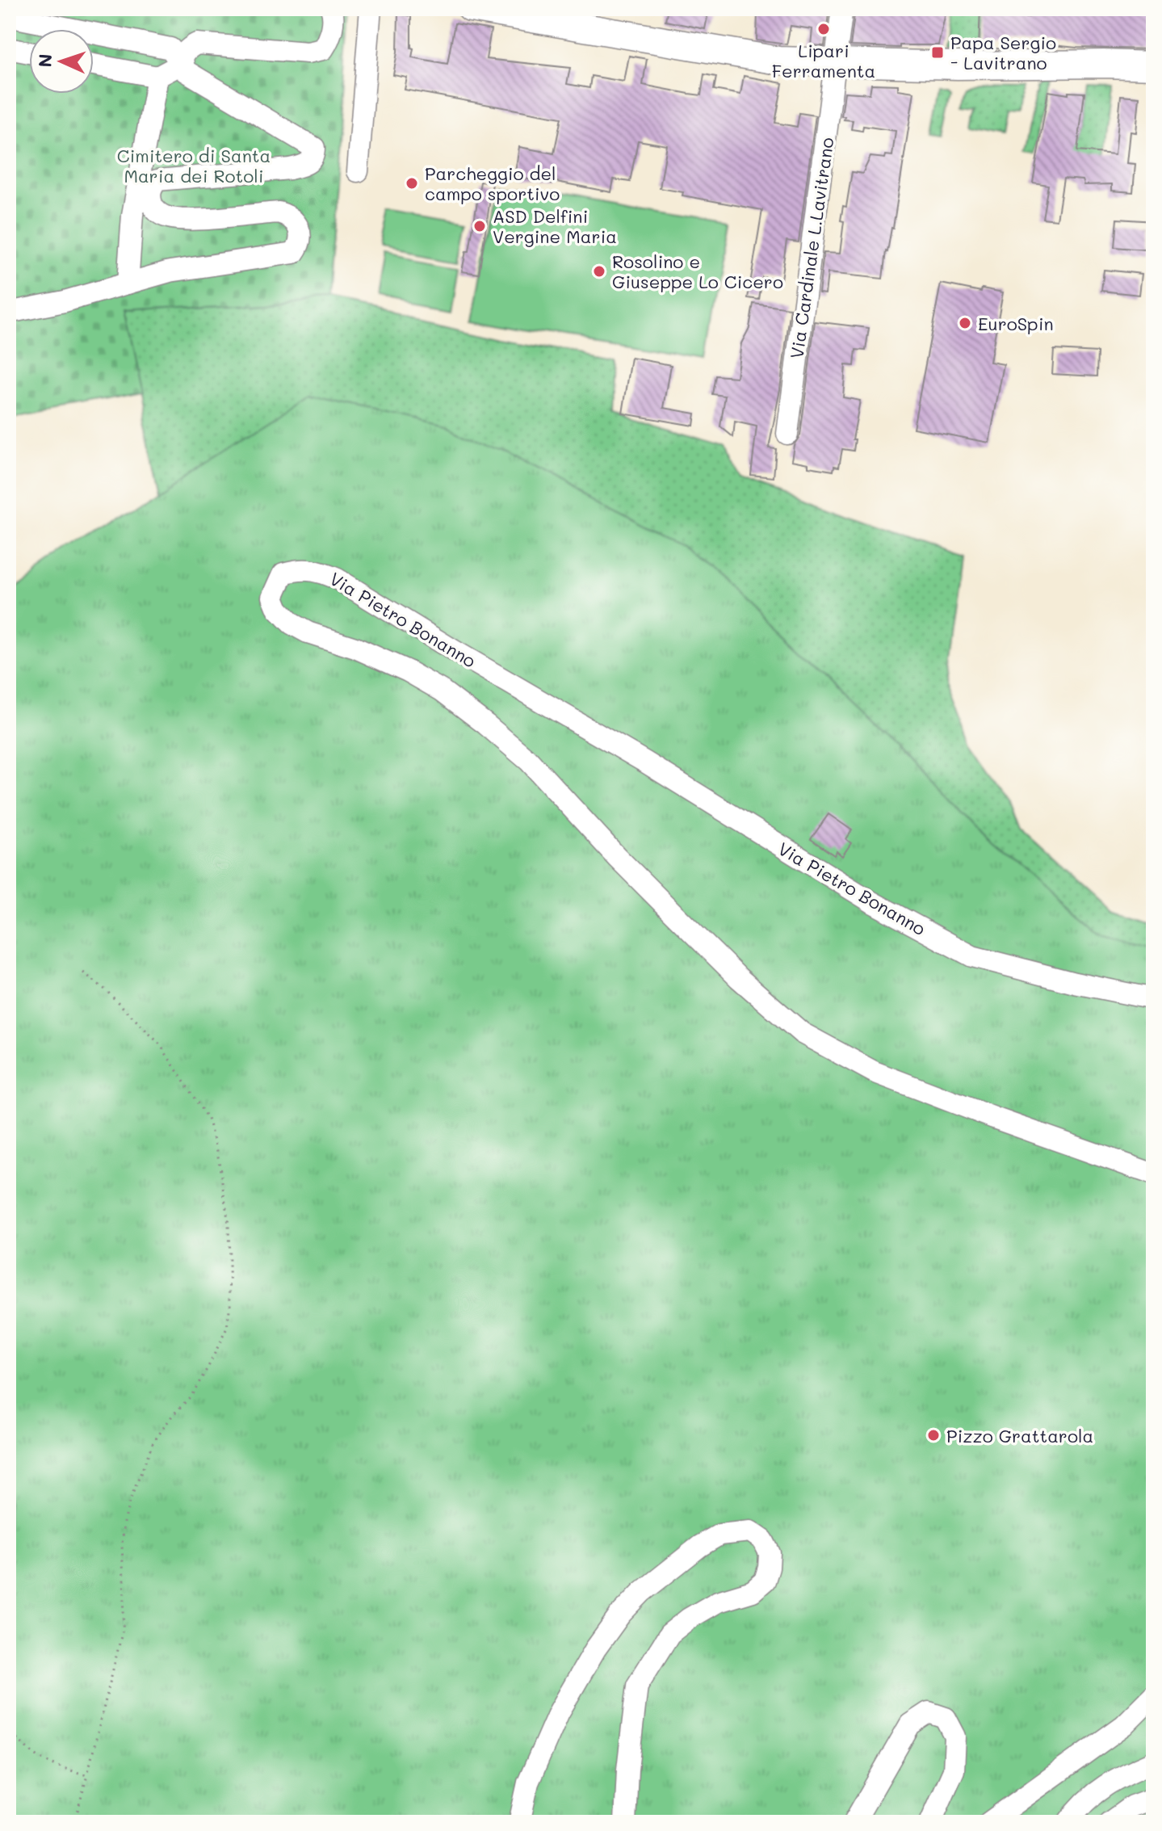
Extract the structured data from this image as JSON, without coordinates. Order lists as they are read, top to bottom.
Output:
{
  "streets": {
    "street": ["Via Cardinale L.Lavitrano", "Via Pietro Bonanno"]
  },
  "parks": ["Cimitero di Santa Maria dei Rotoli"],
  "places": {
    "other": [
      "Lipari Ferramenta",
      "Parcheggio del campo sportivo",
      "ASD Delfini Vergine Maria",
      "Rosolino e Giuseppe Lo Cicero",
      "EuroSpin",
      "Pizzo Grattarola"
    ],
    "transit": ["Papa Sergio - Lavitrano"]
  },
  "north": "left"
}
